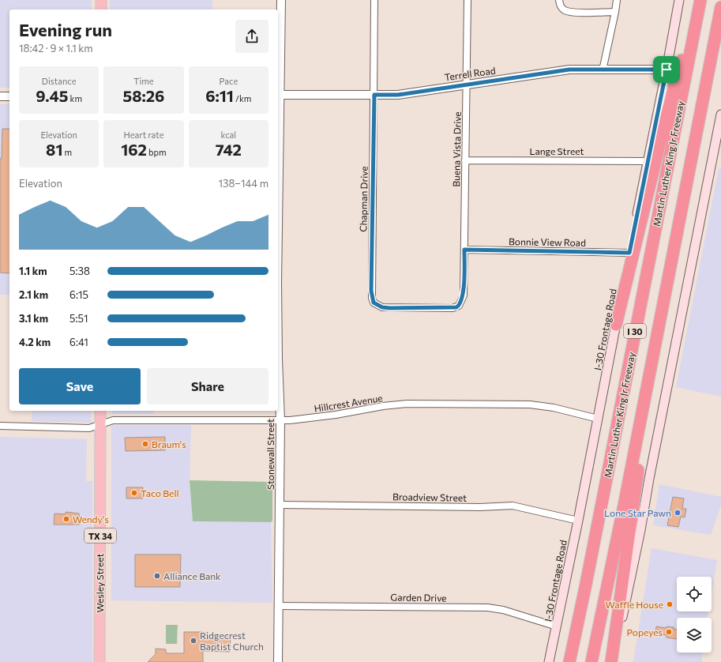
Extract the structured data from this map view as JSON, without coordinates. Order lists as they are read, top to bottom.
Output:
{
  "streets": {
    "highway": ["Martin Luther King Jr Freeway", "I 30"],
    "main road": ["I-30 Frontage Road", "TX 34", "Wesley Street"],
    "street": [
      "Terrell Road",
      "Buena Vista Drive",
      "Lange Street",
      "Chapman Drive",
      "Bonnie View Road",
      "Hillcrest Avenue",
      "Stonewall Street",
      "Broadview Street",
      "Garden Drive"
    ]
  },
  "crossings": [
    ["Terrell Road", "Buena Vista Drive"],
    ["Terrell Road", "Chapman Drive"],
    ["Terrell Road", "I-30 Frontage Road"],
    ["Terrell Road", "Stonewall Street"],
    ["Buena Vista Drive", "Lange Street"],
    ["Buena Vista Drive", "Chapman Drive"],
    ["Buena Vista Drive", "Bonnie View Road"],
    ["Lange Street", "I-30 Frontage Road"],
    ["Bonnie View Road", "I-30 Frontage Road"],
    ["I-30 Frontage Road", "Hillcrest Avenue"],
    ["I-30 Frontage Road", "Broadview Street"],
    ["I-30 Frontage Road", "Garden Drive"],
    ["Hillcrest Avenue", "Stonewall Street"],
    ["Hillcrest Avenue", "Wesley Street"],
    ["Stonewall Street", "Broadview Street"],
    ["Stonewall Street", "Garden Drive"]
  ],
  "places": [
    "Braum's",
    "Taco Bell",
    "Lone Star Pawn",
    "Wendy's",
    "Alliance Bank",
    "Waffle House",
    "Popeyes",
    "Ridgecrest Baptist Church"
  ],
  "page": {
    "heading": ["Evening run", "18:42 · 9 × 1.1 km"],
    "stats": [
      ["Distance", "9.45 km"],
      ["Time", "58:26"],
      ["Pace", "6:11 /km"],
      ["Elevation", "81 m"],
      ["Heart rate", "162 bpm"],
      ["kcal", "742"]
    ],
    "chart": ["Elevation", "138–144 m"],
    "list": [
      {
        "name": "1.1 km",
        "note": "5:38"
      },
      {
        "name": "2.1 km",
        "note": "6:15"
      },
      {
        "name": "3.1 km",
        "note": "5:51"
      },
      {
        "name": "4.2 km",
        "note": "6:41"
      }
    ],
    "buttons": ["Save", "Share"]
  }
}
